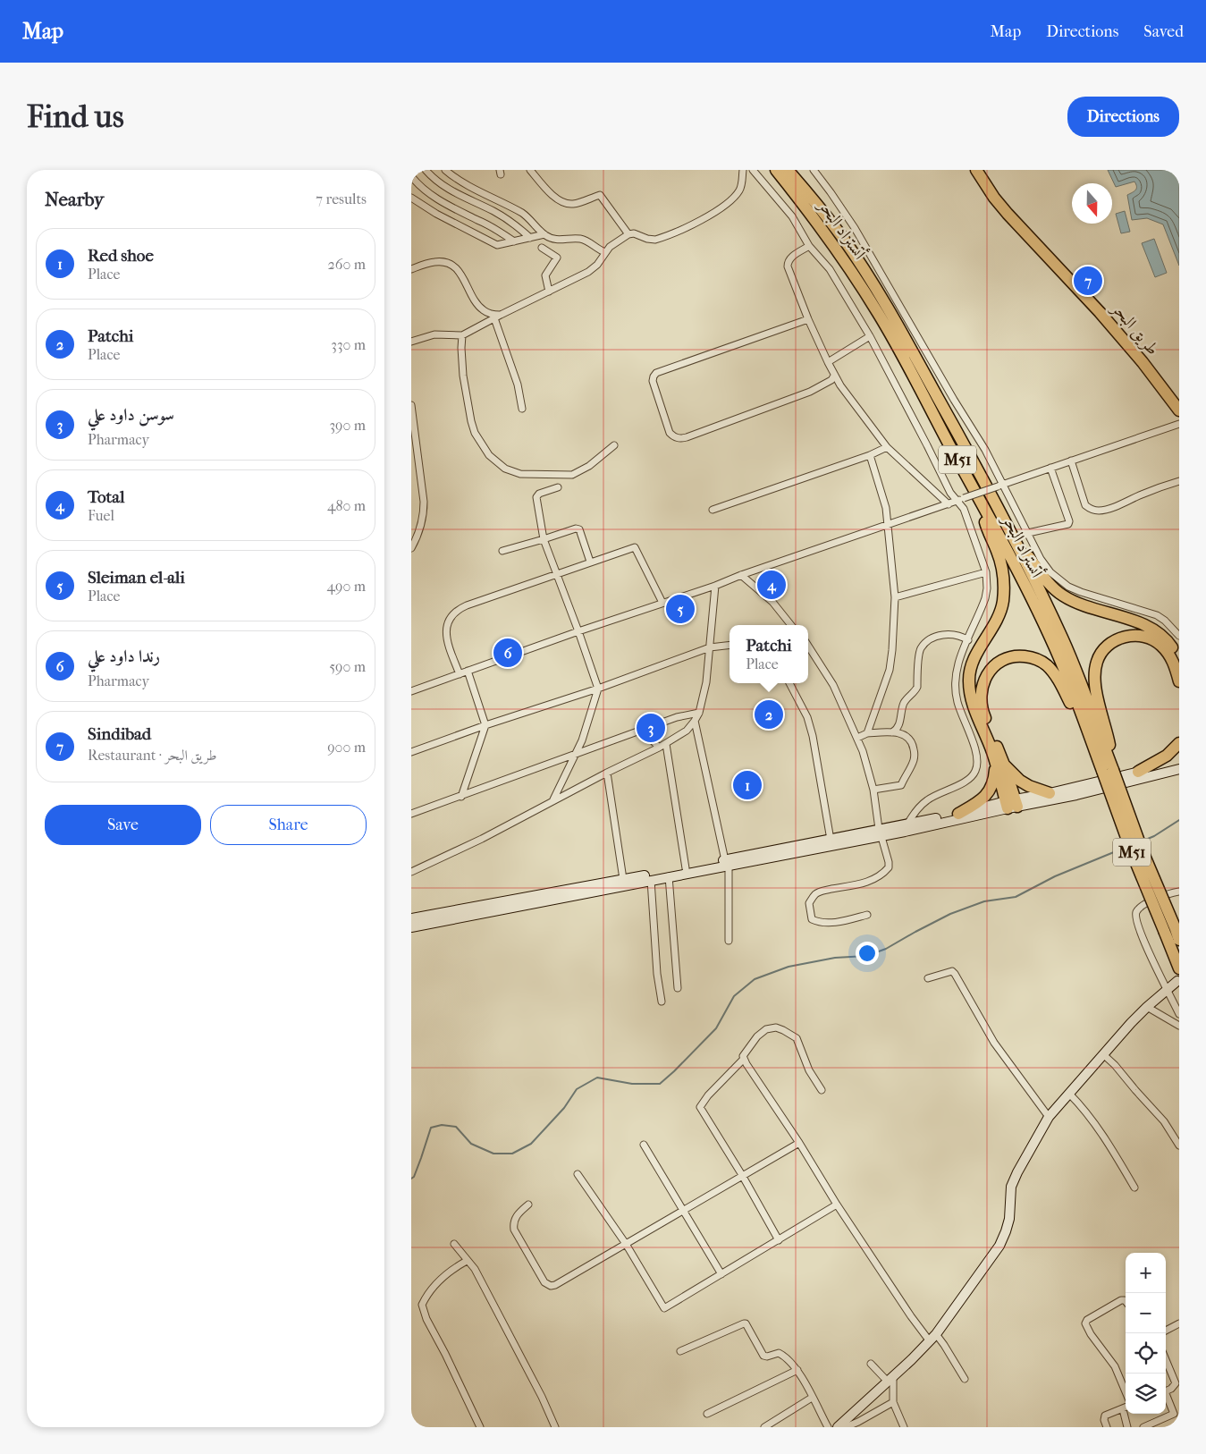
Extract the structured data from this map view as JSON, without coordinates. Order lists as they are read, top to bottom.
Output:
{
  "streets": {
    "highway": ["أتستراد البحر", "طريق البحر", "M51"]
  },
  "north": "bottom",
  "page": {
    "header": "Map",
    "nav": ["Map", "Directions", "Saved"],
    "buttons": [
      "Directions",
      ["Save", "Share"]
    ],
    "title": "Find us",
    "heading": ["Nearby", "7 results"],
    "list": [
      {
        "mark": "1",
        "name": "Red shoe",
        "note": "Place",
        "value": "260 m"
      },
      {
        "mark": "2",
        "name": "Patchi",
        "note": "Place",
        "value": "330 m"
      },
      {
        "mark": "3",
        "name": "سوسن داود علي",
        "note": "Pharmacy",
        "value": "390 m"
      },
      {
        "mark": "4",
        "name": "Total",
        "note": "Fuel",
        "value": "480 m"
      },
      {
        "mark": "5",
        "name": "Sleiman el-ali",
        "note": "Place",
        "value": "490 m"
      },
      {
        "mark": "6",
        "name": "رندا داود علي",
        "note": "Pharmacy",
        "value": "590 m"
      },
      {
        "mark": "7",
        "name": "Sindibad",
        "note": "Restaurant · طريق البحر",
        "value": "900 m"
      }
    ],
    "pins": [
      "7",
      "4",
      "5",
      "6",
      "2",
      "3",
      "1"
    ],
    "popup": ["Patchi", "Place"],
    "map_buttons": ["+", "−"]
  }
}
